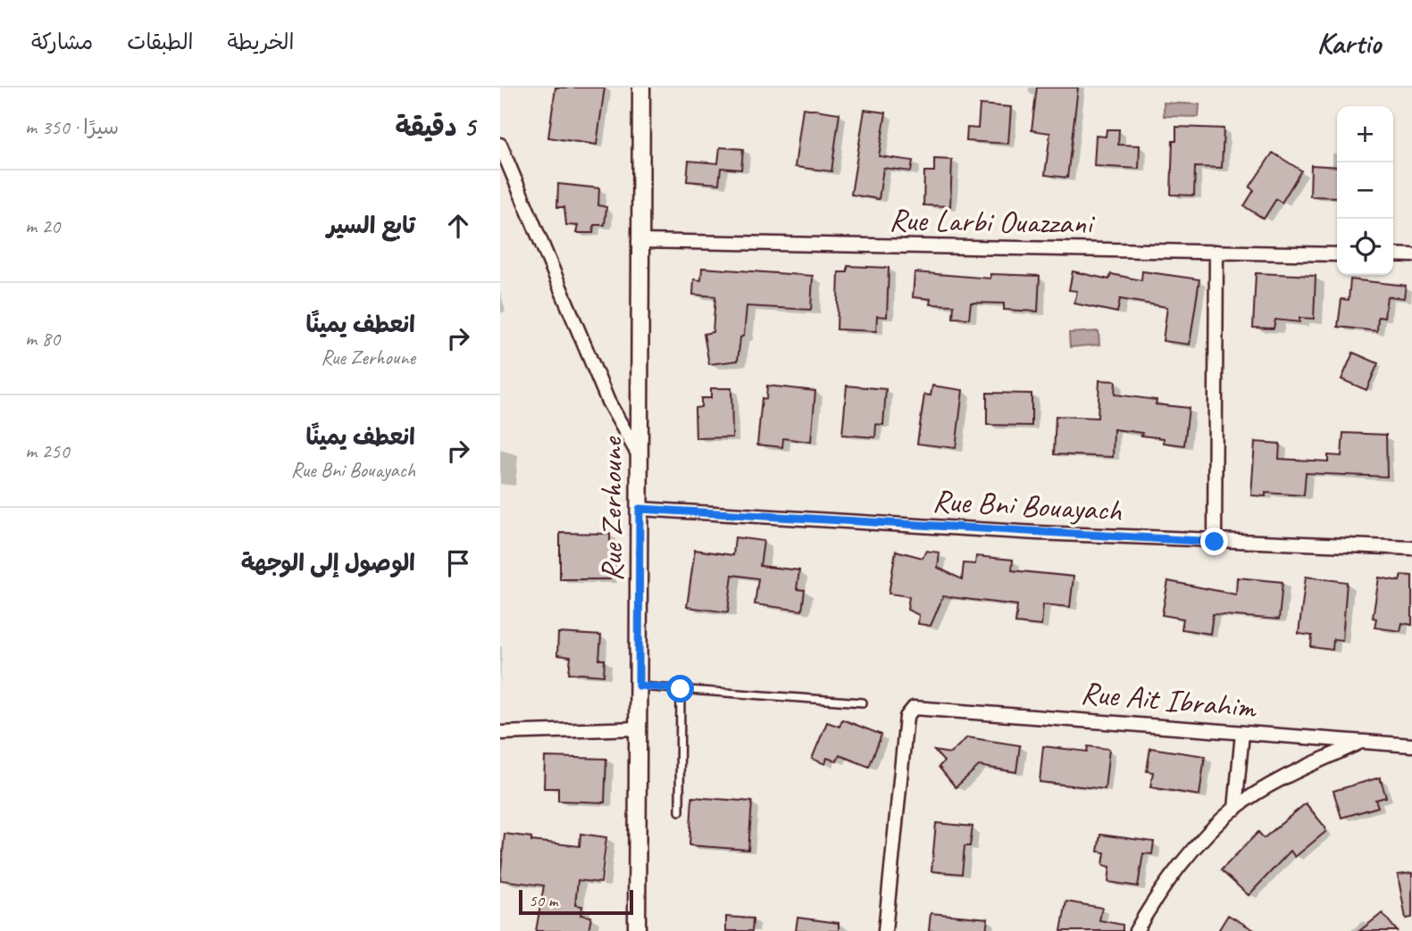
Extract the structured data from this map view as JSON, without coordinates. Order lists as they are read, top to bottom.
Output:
{
  "streets": {
    "street": [
      "Rue Larbi Ouazzani",
      "Rue Bni Bouayach",
      "Rue Zerhoune",
      "Rue Ait Ibrahim"
    ]
  },
  "crossings": [
    ["Rue Larbi Ouazzani", "Rue Zerhoune"],
    ["Rue Bni Bouayach", "Rue Zerhoune"]
  ],
  "scale_bar": "50 m",
  "page": {
    "header": "Kartio",
    "nav": ["الخريطة", "الطبقات", "مشاركة"],
    "heading": ["5 دقيقة", "سيرًا · 350 m"],
    "map_buttons": ["+", "−"],
    "list": [
      ["تابع السير", "20 m"],
      ["انعطف يمينًا", "Rue Zerhoune", "80 m"],
      ["انعطف يمينًا", "Rue Bni Bouayach", "250 m"],
      "الوصول إلى الوجهة"
    ],
    "scale": "50 m"
  }
}
